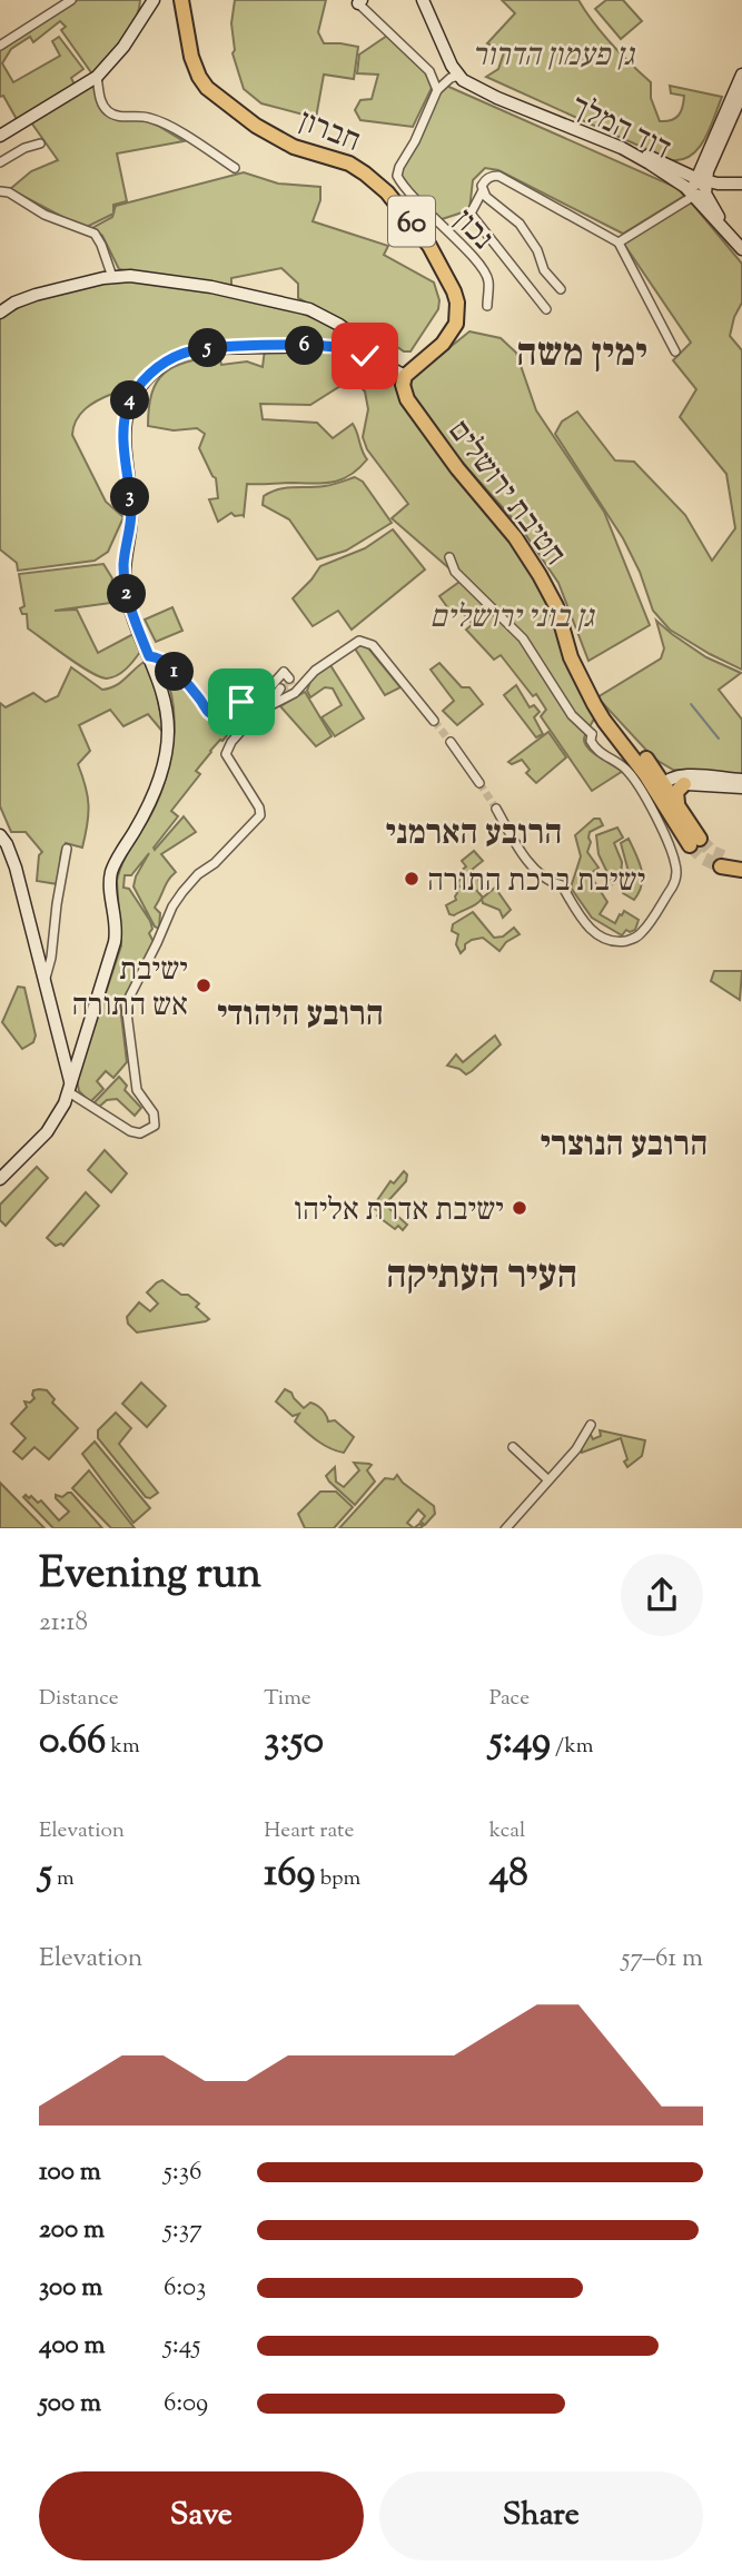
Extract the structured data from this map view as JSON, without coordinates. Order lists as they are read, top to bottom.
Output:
{
  "streets": {
    "highway": ["חברון", "60", "חטיבת ירושלים"],
    "street": ["דוד המלך", "נכון"]
  },
  "districts": [
    "ימין משה",
    "הרובע הארמני",
    "הרובע היהודי",
    "הרובע הנוצרי",
    "העיר העתיקה"
  ],
  "parks": ["גן פעמון הדרור", "גן בוני ירושלים"],
  "places": ["ישיבת ברכת התורה", "ישיבת אש התורה", "ישיבת אדרת אליהו"],
  "page": {
    "pins": [
      "6",
      "5",
      "4",
      "3",
      "2",
      "1"
    ],
    "heading": ["Evening run", "21:18"],
    "stats": [
      ["Distance", "0.66 km"],
      ["Time", "3:50"],
      ["Pace", "5:49 /km"],
      ["Elevation", "5 m"],
      ["Heart rate", "169 bpm"],
      ["kcal", "48"]
    ],
    "chart": ["Elevation", "57–61 m"],
    "list": [
      {
        "name": "100 m",
        "note": "5:36"
      },
      {
        "name": "200 m",
        "note": "5:37"
      },
      {
        "name": "300 m",
        "note": "6:03"
      },
      {
        "name": "400 m",
        "note": "5:45"
      },
      {
        "name": "500 m",
        "note": "6:09"
      }
    ],
    "buttons": ["Save", "Share"]
  }
}
